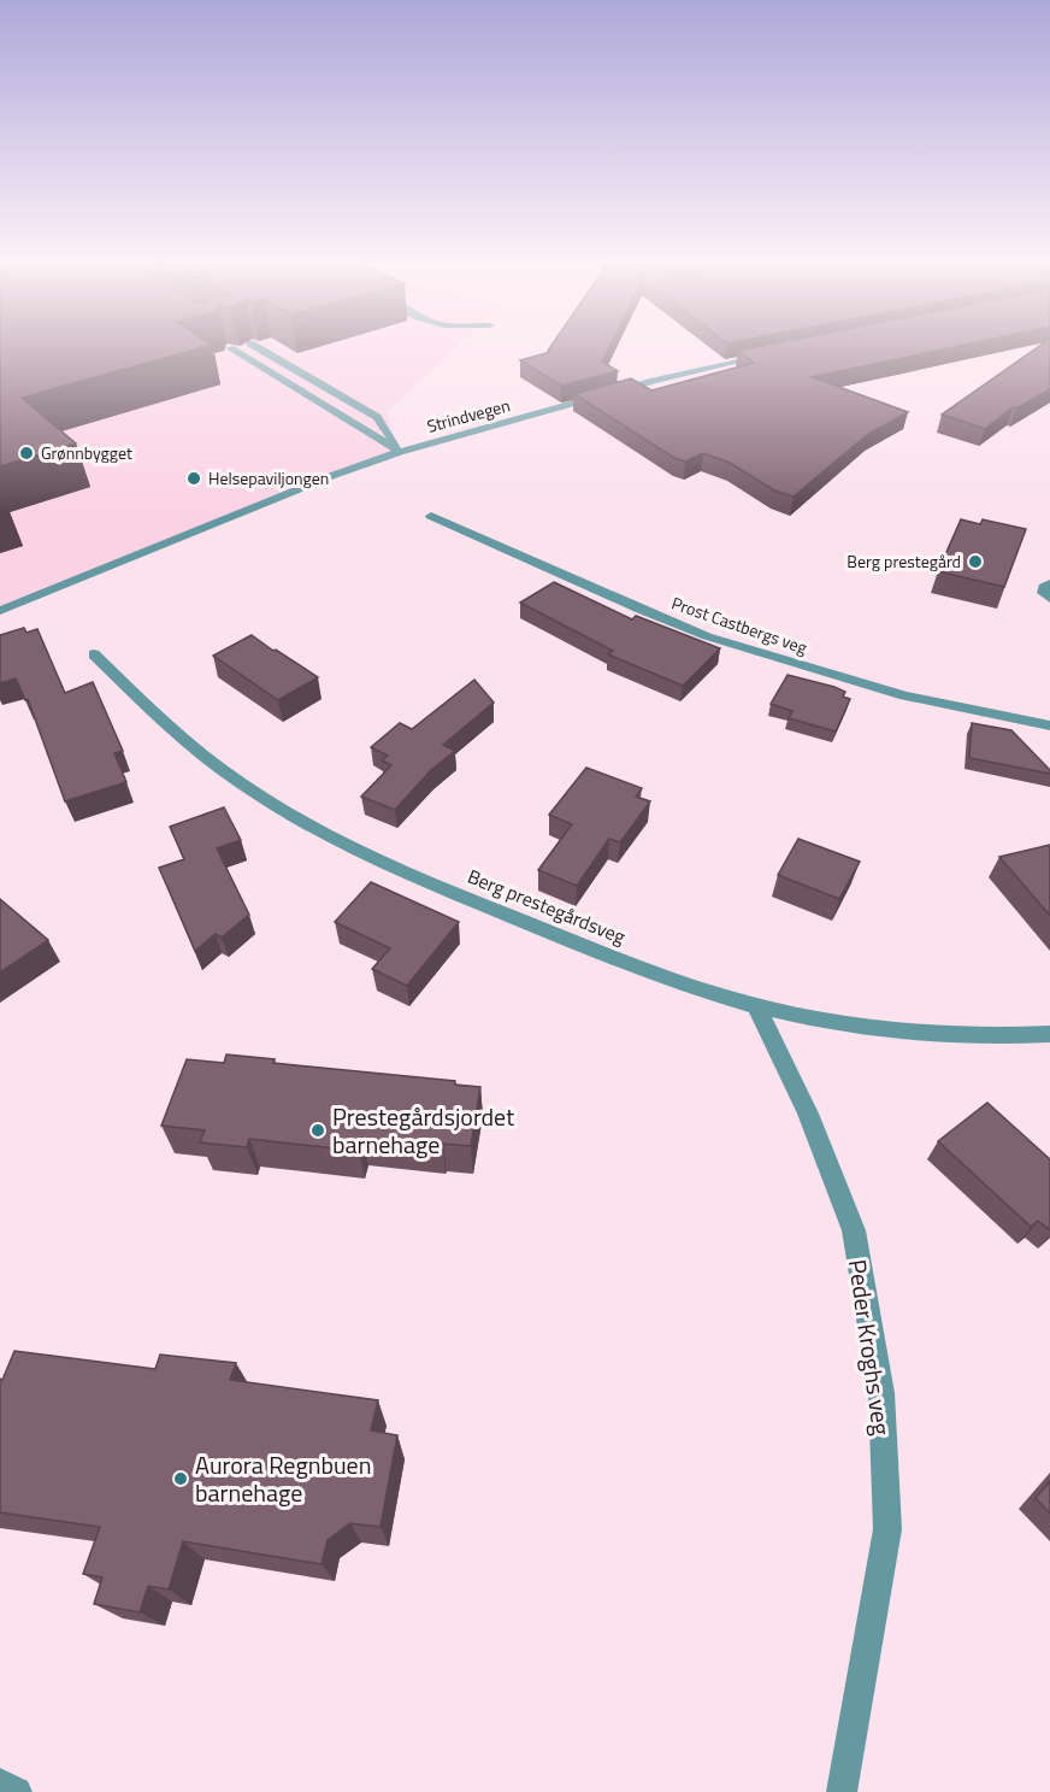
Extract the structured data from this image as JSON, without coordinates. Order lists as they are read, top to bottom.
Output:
{
  "streets": {
    "street": [
      "Strindvegen",
      "Prost Castbergs veg",
      "Berg prestegårdsveg",
      "Peder Kroghs veg"
    ]
  },
  "crossings": [
    ["Berg prestegårdsveg", "Peder Kroghs veg"]
  ],
  "places": [
    "Grønnbygget",
    "Helsepaviljongen",
    "Berg prestegård",
    "Prestegårdsjordet barnehage",
    "Aurora Regnbuen barnehage"
  ]
}
